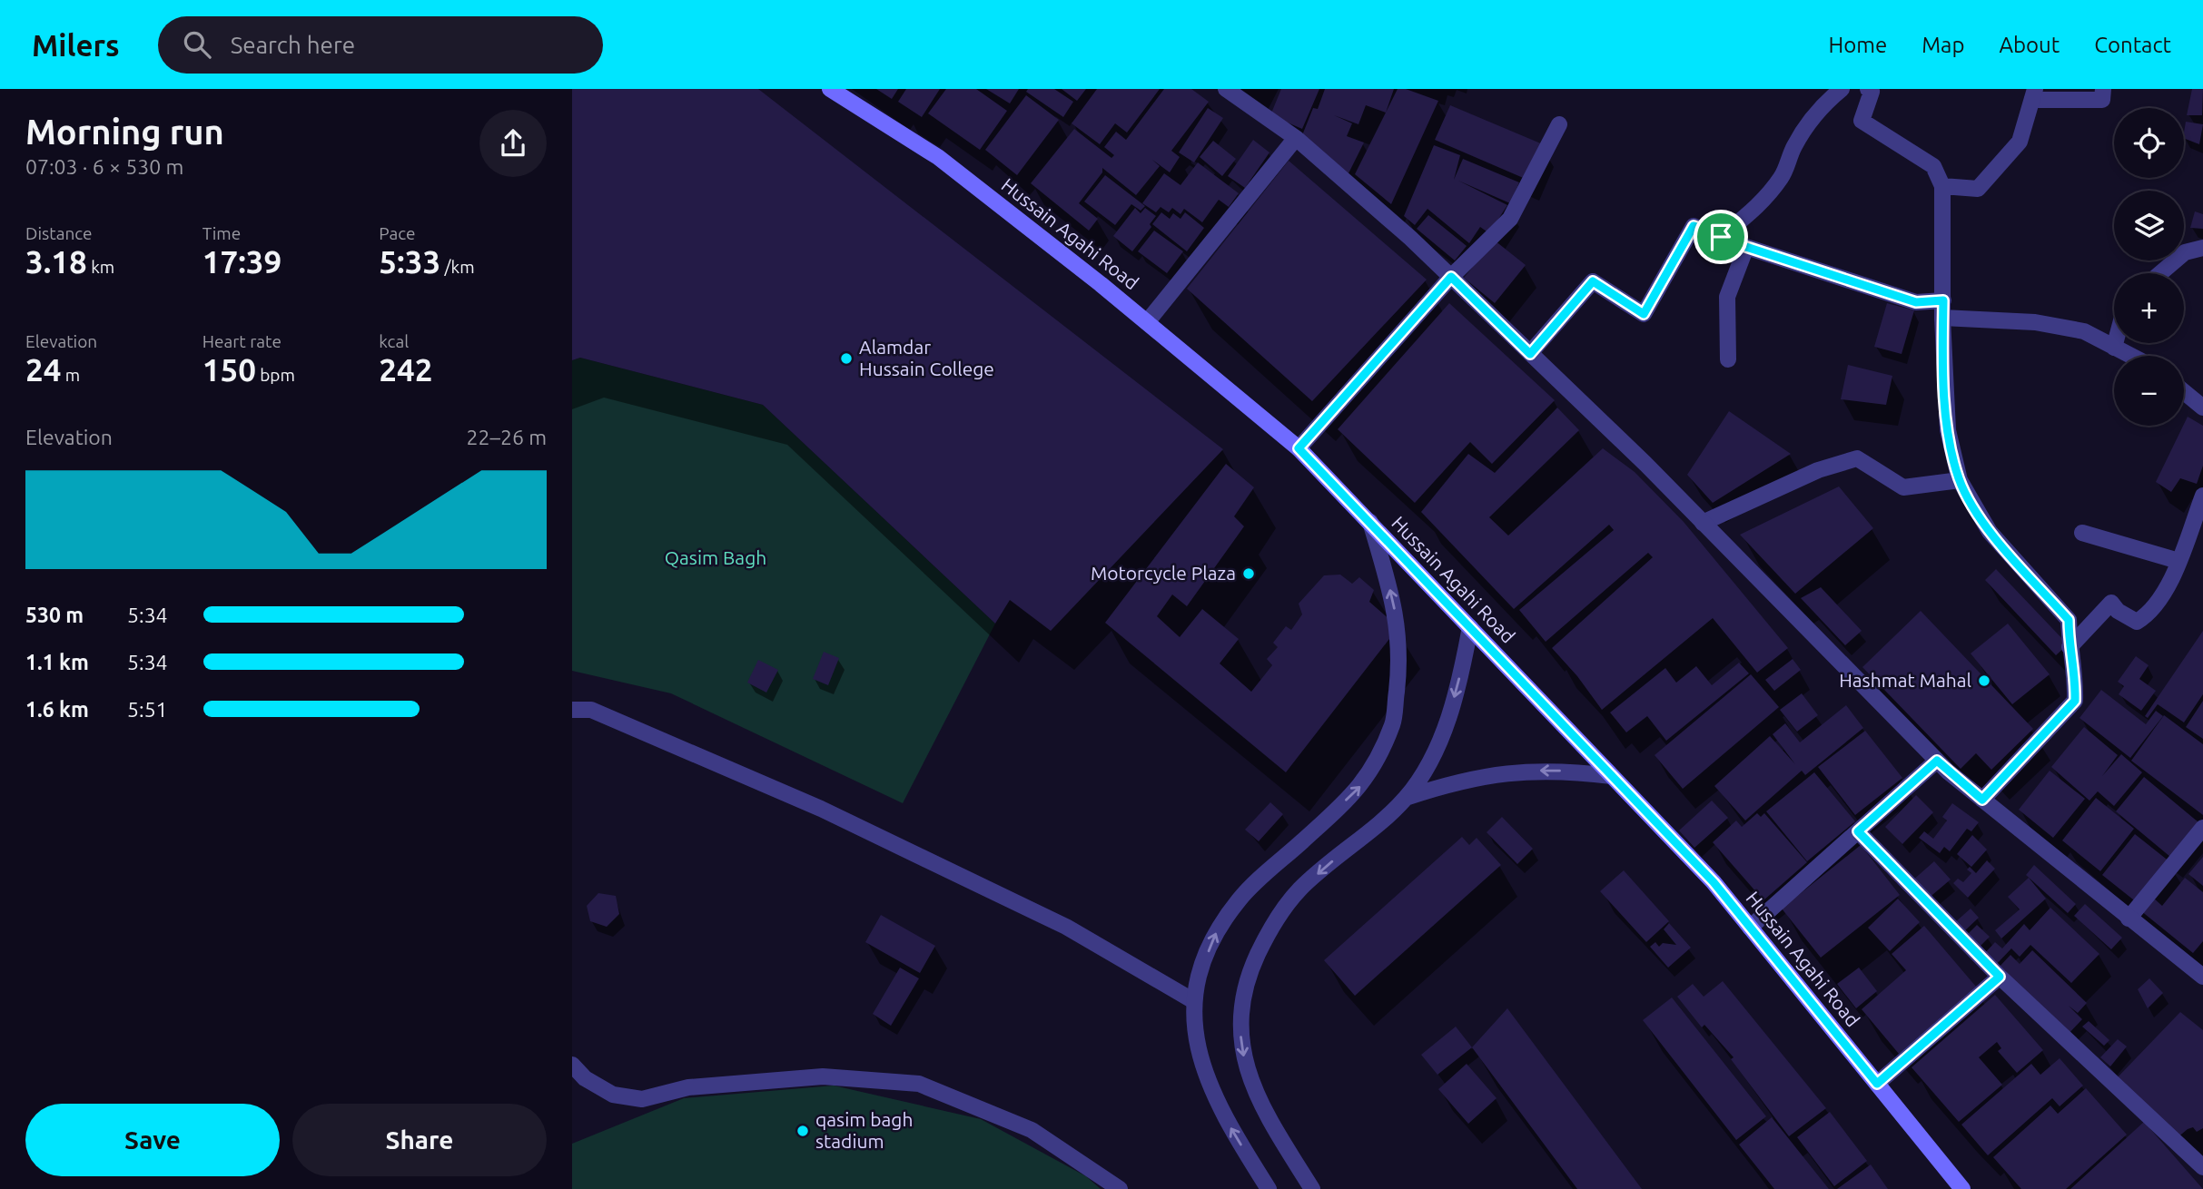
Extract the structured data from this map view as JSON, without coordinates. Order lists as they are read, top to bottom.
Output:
{
  "streets": {
    "main road": ["Hussain Agahi Road"]
  },
  "parks": ["Qasim Bagh"],
  "places": [
    "Alamdar Hussain College",
    "Motorcycle Plaza",
    "Hashmat Mahal",
    "qasim bagh stadium"
  ],
  "page": {
    "header": "Milers",
    "search": "Search here",
    "nav": [
      "Home",
      "Map",
      "About",
      "Contact"
    ],
    "heading": ["Morning run", "07:03 · 6 × 530 m"],
    "map_buttons": ["+", "−"],
    "stats": [
      ["Distance", "3.18 km"],
      ["Time", "17:39"],
      ["Pace", "5:33 /km"],
      ["Elevation", "24 m"],
      ["Heart rate", "150 bpm"],
      ["kcal", "242"]
    ],
    "chart": ["Elevation", "22–26 m"],
    "list": [
      {
        "name": "530 m",
        "note": "5:34"
      },
      {
        "name": "1.1 km",
        "note": "5:34"
      },
      {
        "name": "1.6 km",
        "note": "5:51"
      }
    ],
    "buttons": ["Save", "Share"]
  }
}
